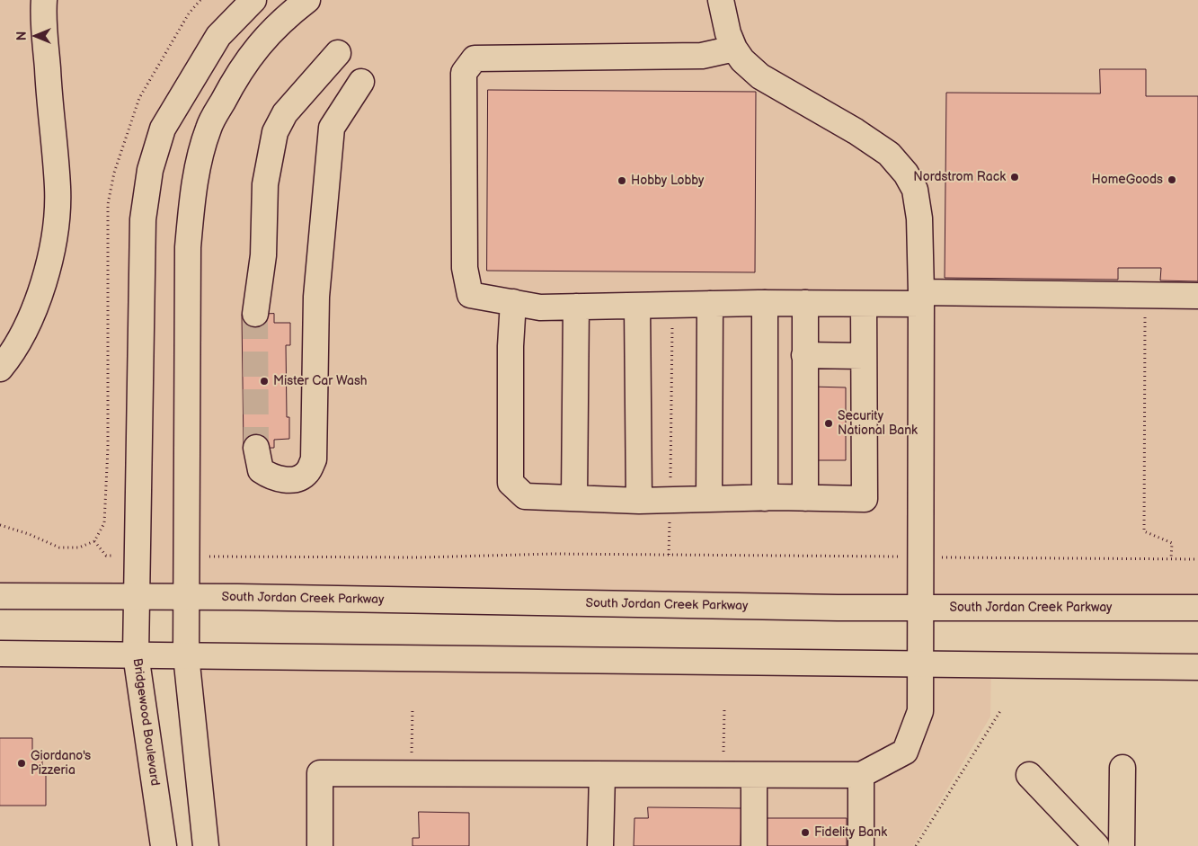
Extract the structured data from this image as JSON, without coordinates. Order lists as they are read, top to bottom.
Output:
{
  "streets": {
    "main road": ["South Jordan Creek Parkway", "Bridgewood Boulevard"]
  },
  "crossings": [
    ["South Jordan Creek Parkway", "Bridgewood Boulevard"]
  ],
  "places": [
    "Nordstrom Rack",
    "HomeGoods",
    "Hobby Lobby",
    "Mister Car Wash",
    "Security National Bank",
    "Giordano's Pizzeria",
    "Fidelity Bank"
  ],
  "north": "left"
}
